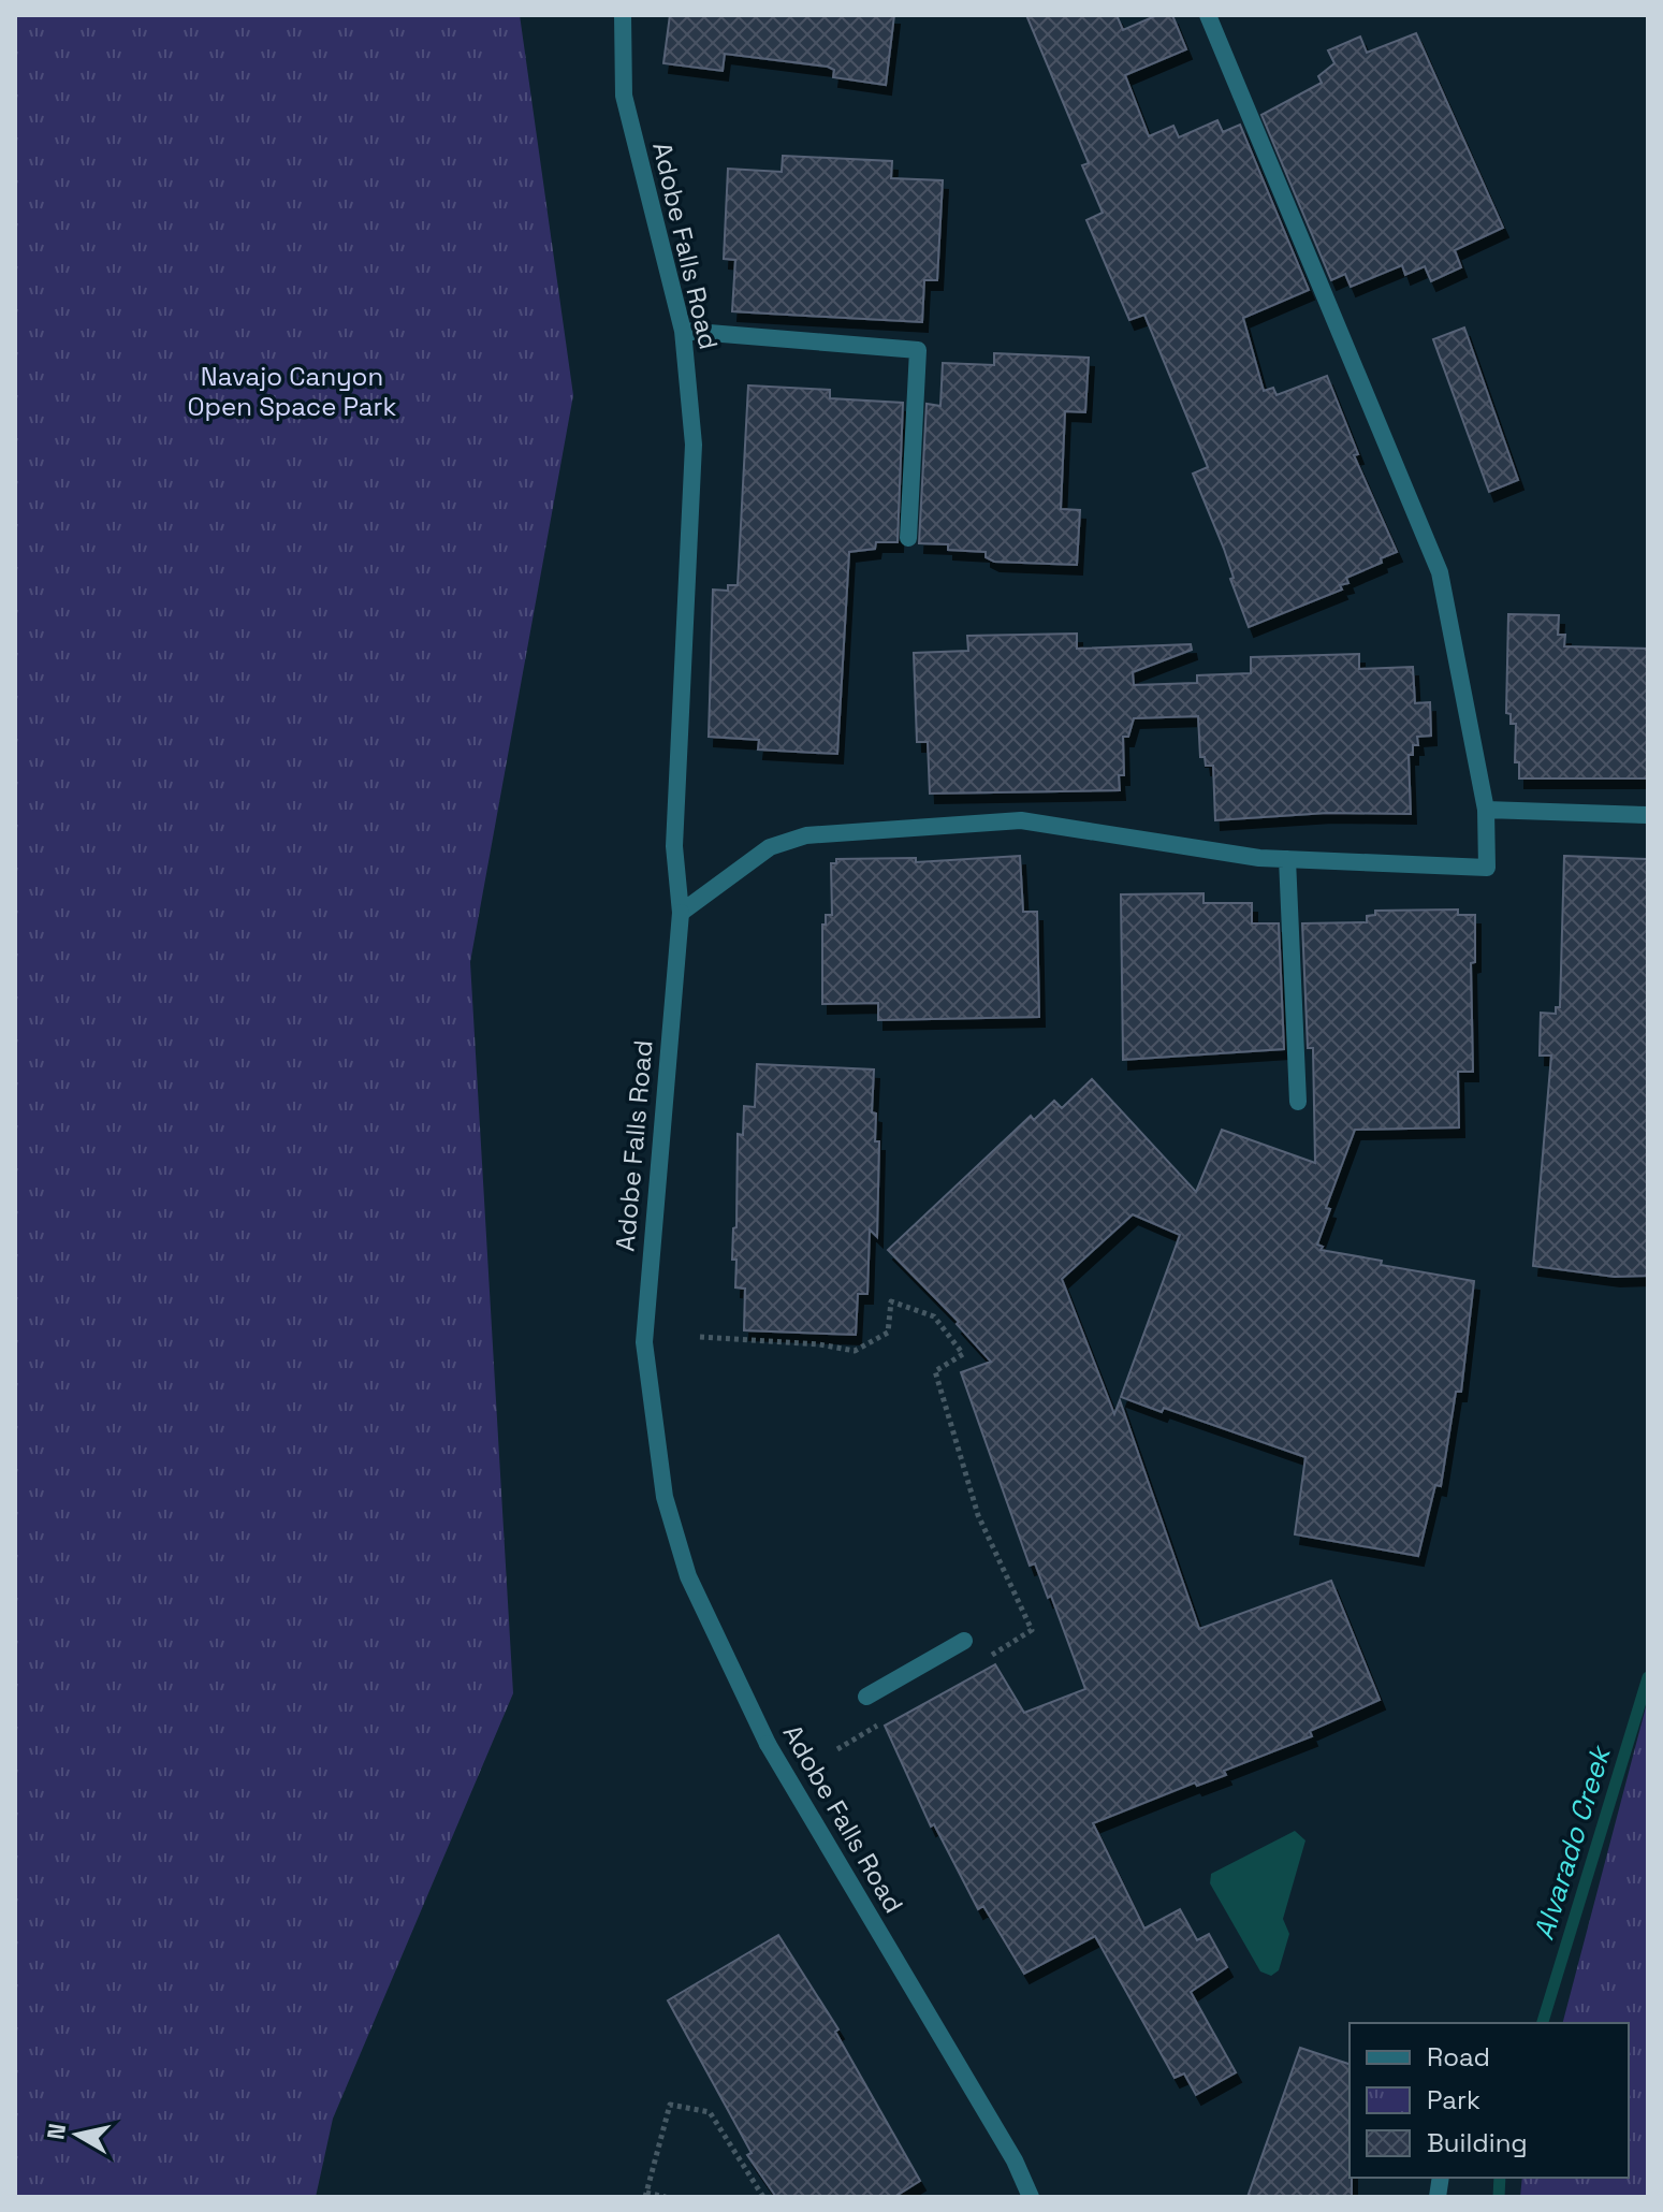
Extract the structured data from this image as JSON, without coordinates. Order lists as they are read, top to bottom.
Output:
{
  "streets": {
    "street": ["Adobe Falls Road"]
  },
  "water": ["Alvarado Creek"],
  "parks": ["Navajo Canyon Open Space Park"],
  "legend": ["Road", "Park", "Building"],
  "north": "left"
}
